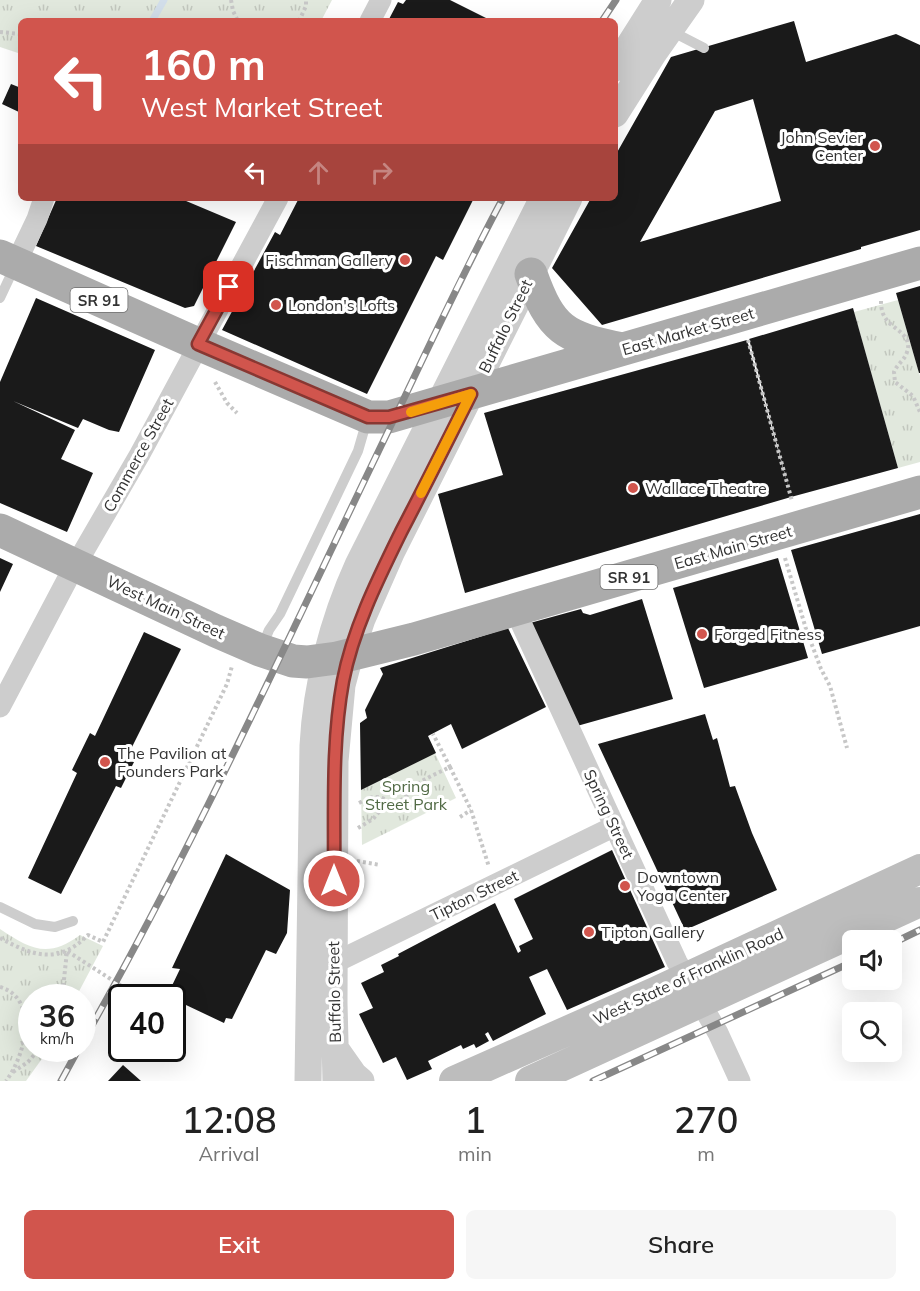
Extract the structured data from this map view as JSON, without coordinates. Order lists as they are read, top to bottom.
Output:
{
  "streets": {
    "main road": [
      "SR 91",
      "East Market Street",
      "East Main Street",
      "West Main Street",
      "West State of Franklin Road"
    ],
    "street": [
      "Buffalo Street",
      "Commerce Street",
      "Spring Street",
      "Tipton Street"
    ]
  },
  "crossings": [
    ["SR 91", "Buffalo Street"],
    ["SR 91", "East Market Street"],
    ["SR 91", "Commerce Street"],
    ["Buffalo Street", "East Market Street"],
    ["Buffalo Street", "East Main Street"],
    ["Buffalo Street", "West Main Street"],
    ["Buffalo Street", "Tipton Street"],
    ["Commerce Street", "West Main Street"],
    ["East Main Street", "West Main Street"],
    ["East Main Street", "Spring Street"],
    ["Spring Street", "Tipton Street"],
    ["Spring Street", "West State of Franklin Road"]
  ],
  "parks": ["Spring Street Park"],
  "places": [
    "John Sevier Center",
    "Fischman Gallery",
    "London's Lofts",
    "Wallace Theatre",
    "Forged Fitness",
    "The Pavilion at Founders Park",
    "Downtown Yoga Center",
    "Tipton Gallery"
  ],
  "page": {
    "turn": ["160 m", "West Market Street"],
    "speed": "36 km/h",
    "limit": "40",
    "eta": [
      "12:08",
      "Arrival",
      "1",
      "min",
      "270",
      "m"
    ],
    "buttons": ["Exit", "Share"]
  }
}
